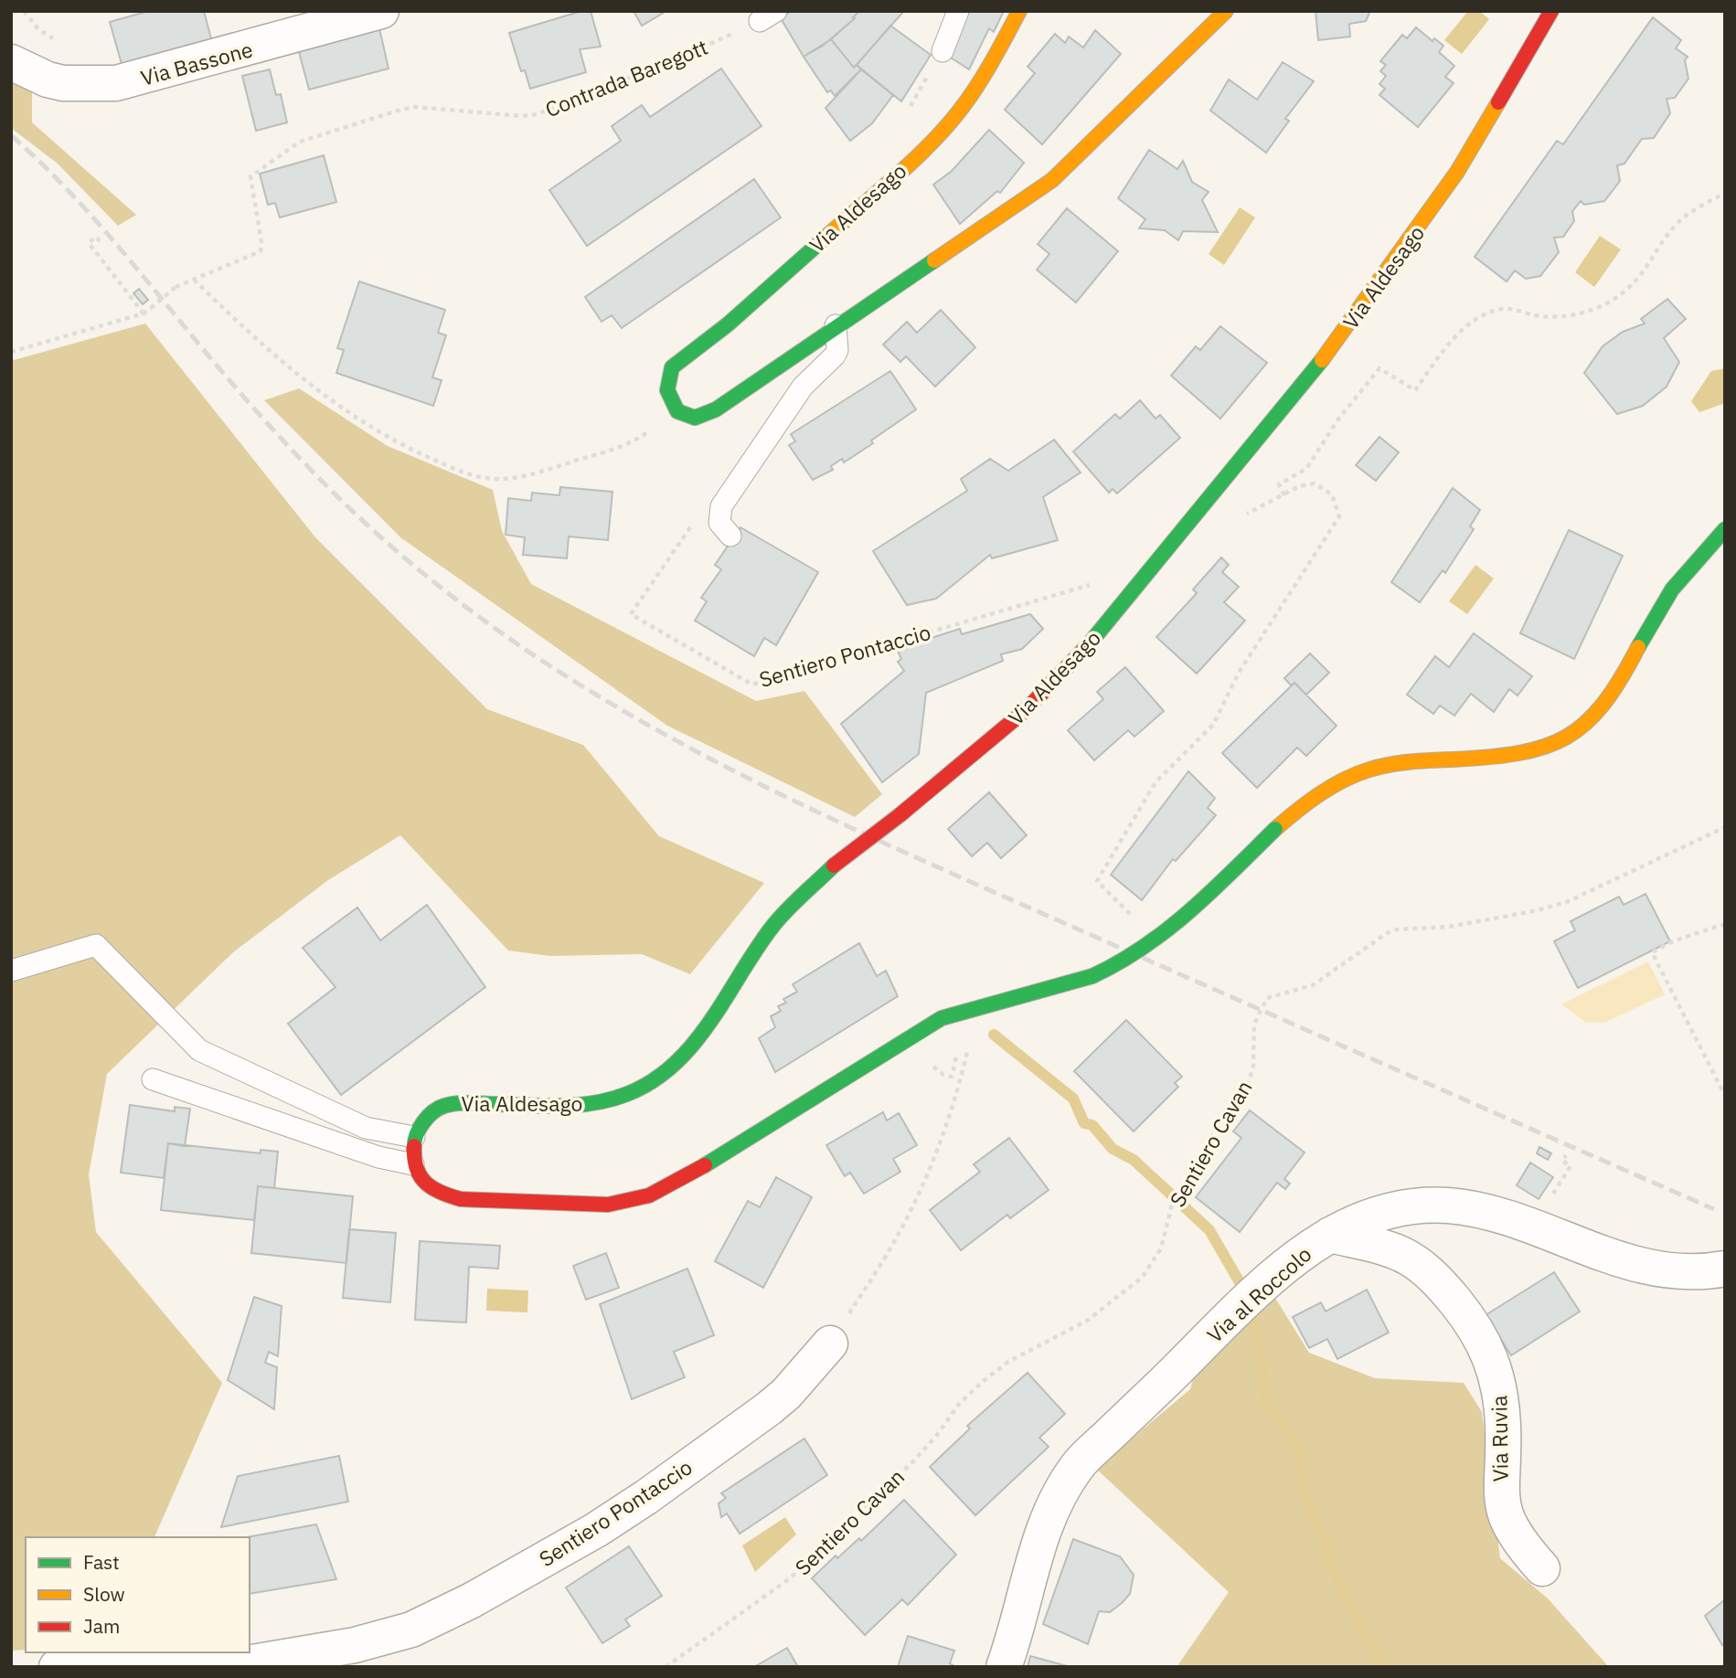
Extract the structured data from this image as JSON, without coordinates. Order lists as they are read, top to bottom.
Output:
{
  "streets": {
    "street": [
      "Via Bassone",
      "Via Aldesago",
      "Sentiero Pontaccio",
      "Via al Roccolo",
      "Via Ruvia"
    ],
    "path": ["Contrada Baregott", "Sentiero Cavan"]
  },
  "crossings": [
    ["Via al Roccolo", "Via Ruvia"]
  ],
  "legend": ["Fast", "Slow", "Jam"]
}
